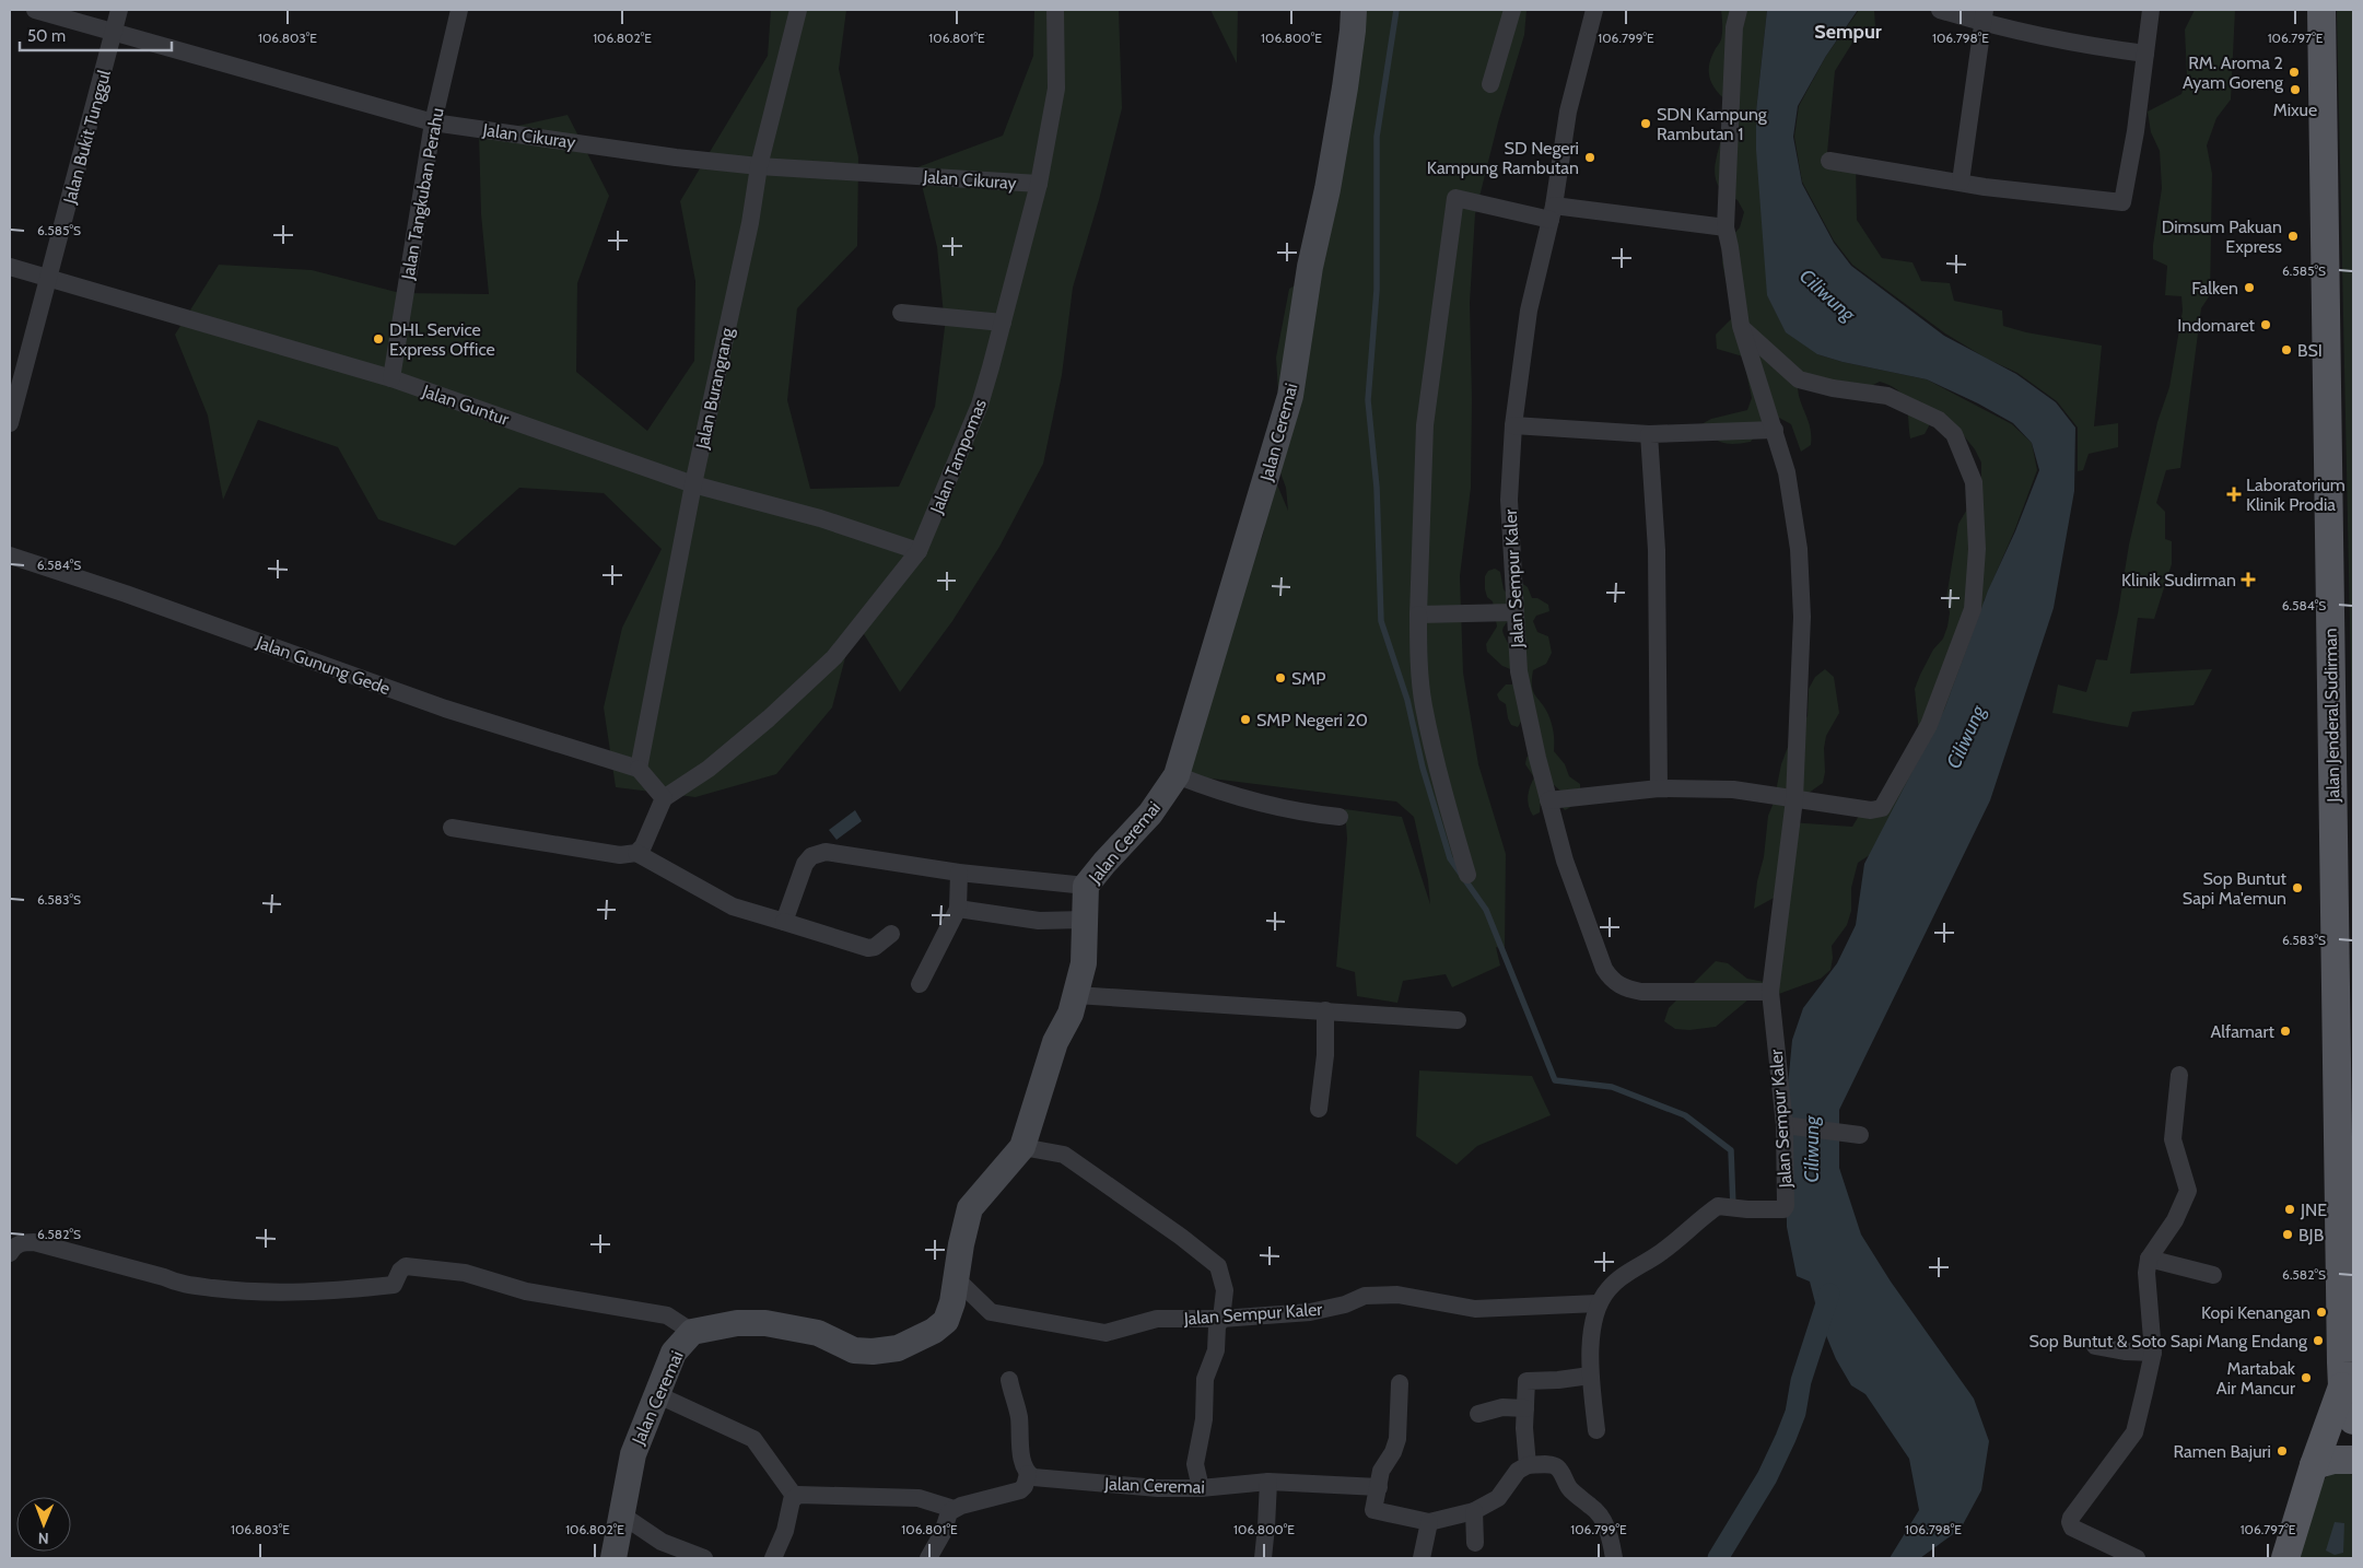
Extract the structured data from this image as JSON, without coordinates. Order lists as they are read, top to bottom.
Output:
{
  "streets": {
    "main road": ["Jalan Jenderal Sudirman"],
    "street": [
      "Jalan Cikuray",
      "Jalan Bukit Tunggul",
      "Jalan Tangkuban Perahu",
      "Jalan Burangrang",
      "Jalan Guntur",
      "Jalan Ceremai",
      "Jalan Tampomas",
      "Jalan Sempur Kaler",
      "Jalan Gunung Gede"
    ]
  },
  "crossings": [
    ["Jalan Cikuray", "Jalan Bukit Tunggul"],
    ["Jalan Cikuray", "Jalan Tangkuban Perahu"],
    ["Jalan Cikuray", "Jalan Burangrang"],
    ["Jalan Cikuray", "Jalan Tampomas"],
    ["Jalan Bukit Tunggul", "Jalan Guntur"],
    ["Jalan Tangkuban Perahu", "Jalan Guntur"],
    ["Jalan Burangrang", "Jalan Guntur"],
    ["Jalan Burangrang", "Jalan Gunung Gede"],
    ["Jalan Guntur", "Jalan Tampomas"],
    ["Jalan Ceremai", "Jalan Sempur Kaler"]
  ],
  "districts": ["Sempur"],
  "water": ["Ciliwung"],
  "places": {
    "other": [
      "RM. Aroma 2 Ayam Goreng",
      "Mixue",
      "SDN Kampung Rambutan 1",
      "SD Negeri Kampung Rambutan",
      "Dimsum Pakuan Express",
      "Falken",
      "Indomaret",
      "DHL Service Express Office",
      "BSI",
      "SMP",
      "SMP Negeri 20",
      "Sop Buntut Sapi Ma'emun",
      "Alfamart",
      "JNE",
      "BJB",
      "Kopi Kenangan",
      "Sop Buntut & Soto Sapi Mang Endang",
      "Martabak Air Mancur",
      "Ramen Bajuri"
    ],
    "health": ["Laboratorium Klinik Prodia", "Klinik Sudirman"]
  },
  "scale_bar": "50 m",
  "north": "bottom",
  "coordinates": [
    "106.803°E",
    "106.802°E",
    "106.801°E",
    "106.800°E",
    "106.799°E",
    "106.798°E",
    "106.797°E",
    "6.585°S",
    "6.584°S",
    "6.583°S",
    "6.582°S"
  ]
}
